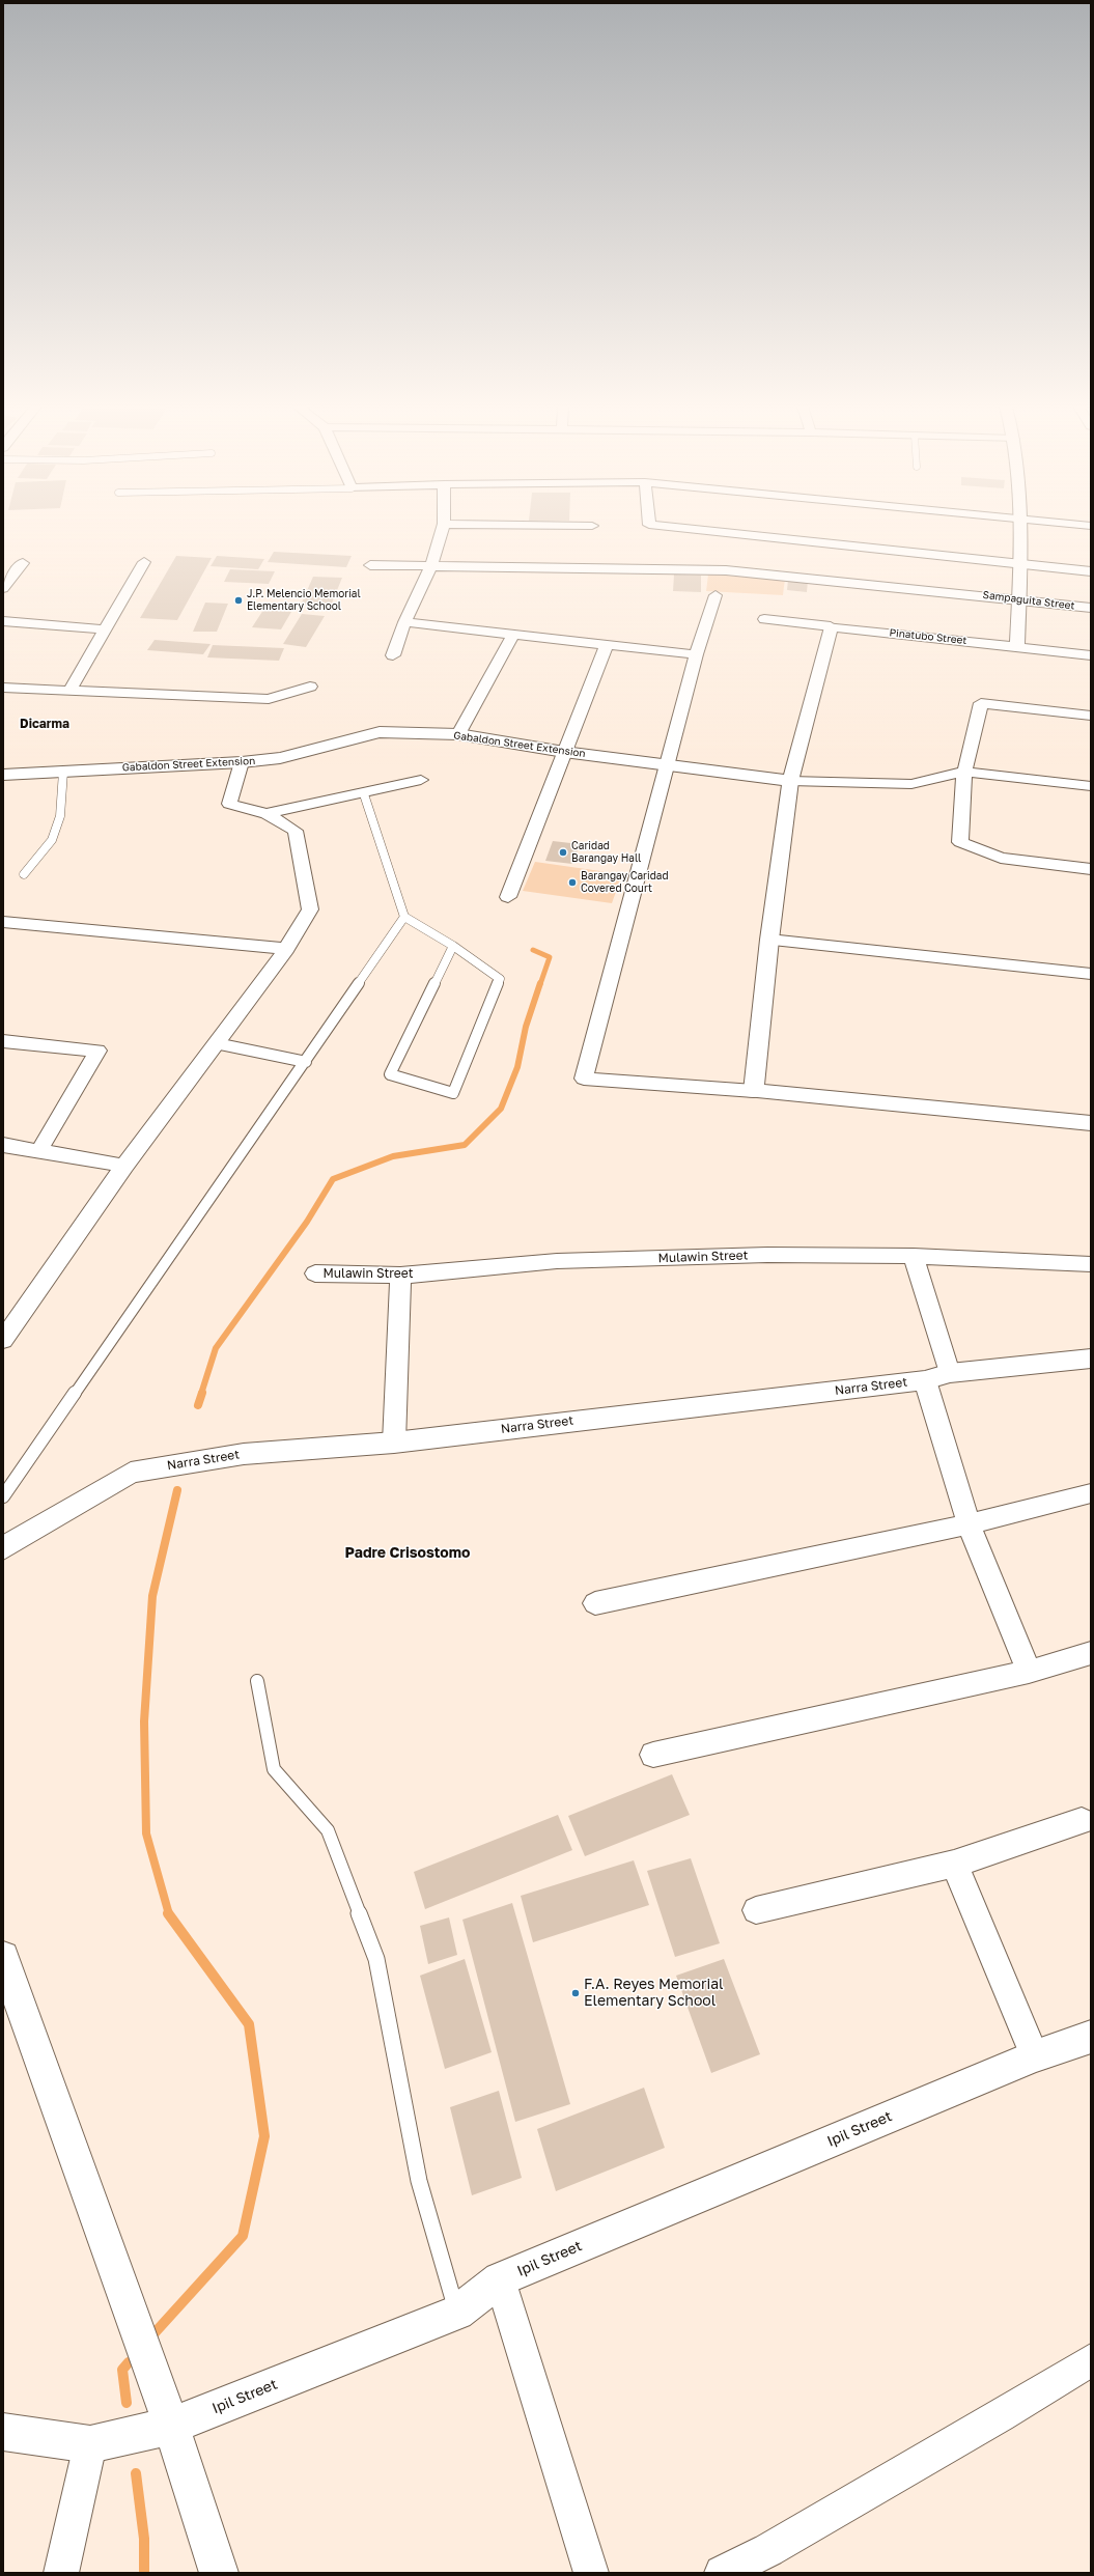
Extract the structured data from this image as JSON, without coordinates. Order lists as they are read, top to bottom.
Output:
{
  "streets": {
    "street": [
      "Sampaguita Street",
      "Pinatubo Street",
      "Gabaldon Street Extension",
      "Mulawin Street",
      "Narra Street",
      "Ipil Street"
    ]
  },
  "districts": ["Dicarma", "Padre Crisostomo"],
  "places": [
    "J.P. Melencio Memorial Elementary School",
    "Caridad Barangay Hall",
    "Barangay Caridad Covered Court",
    "F.A. Reyes Memorial Elementary School"
  ]
}
